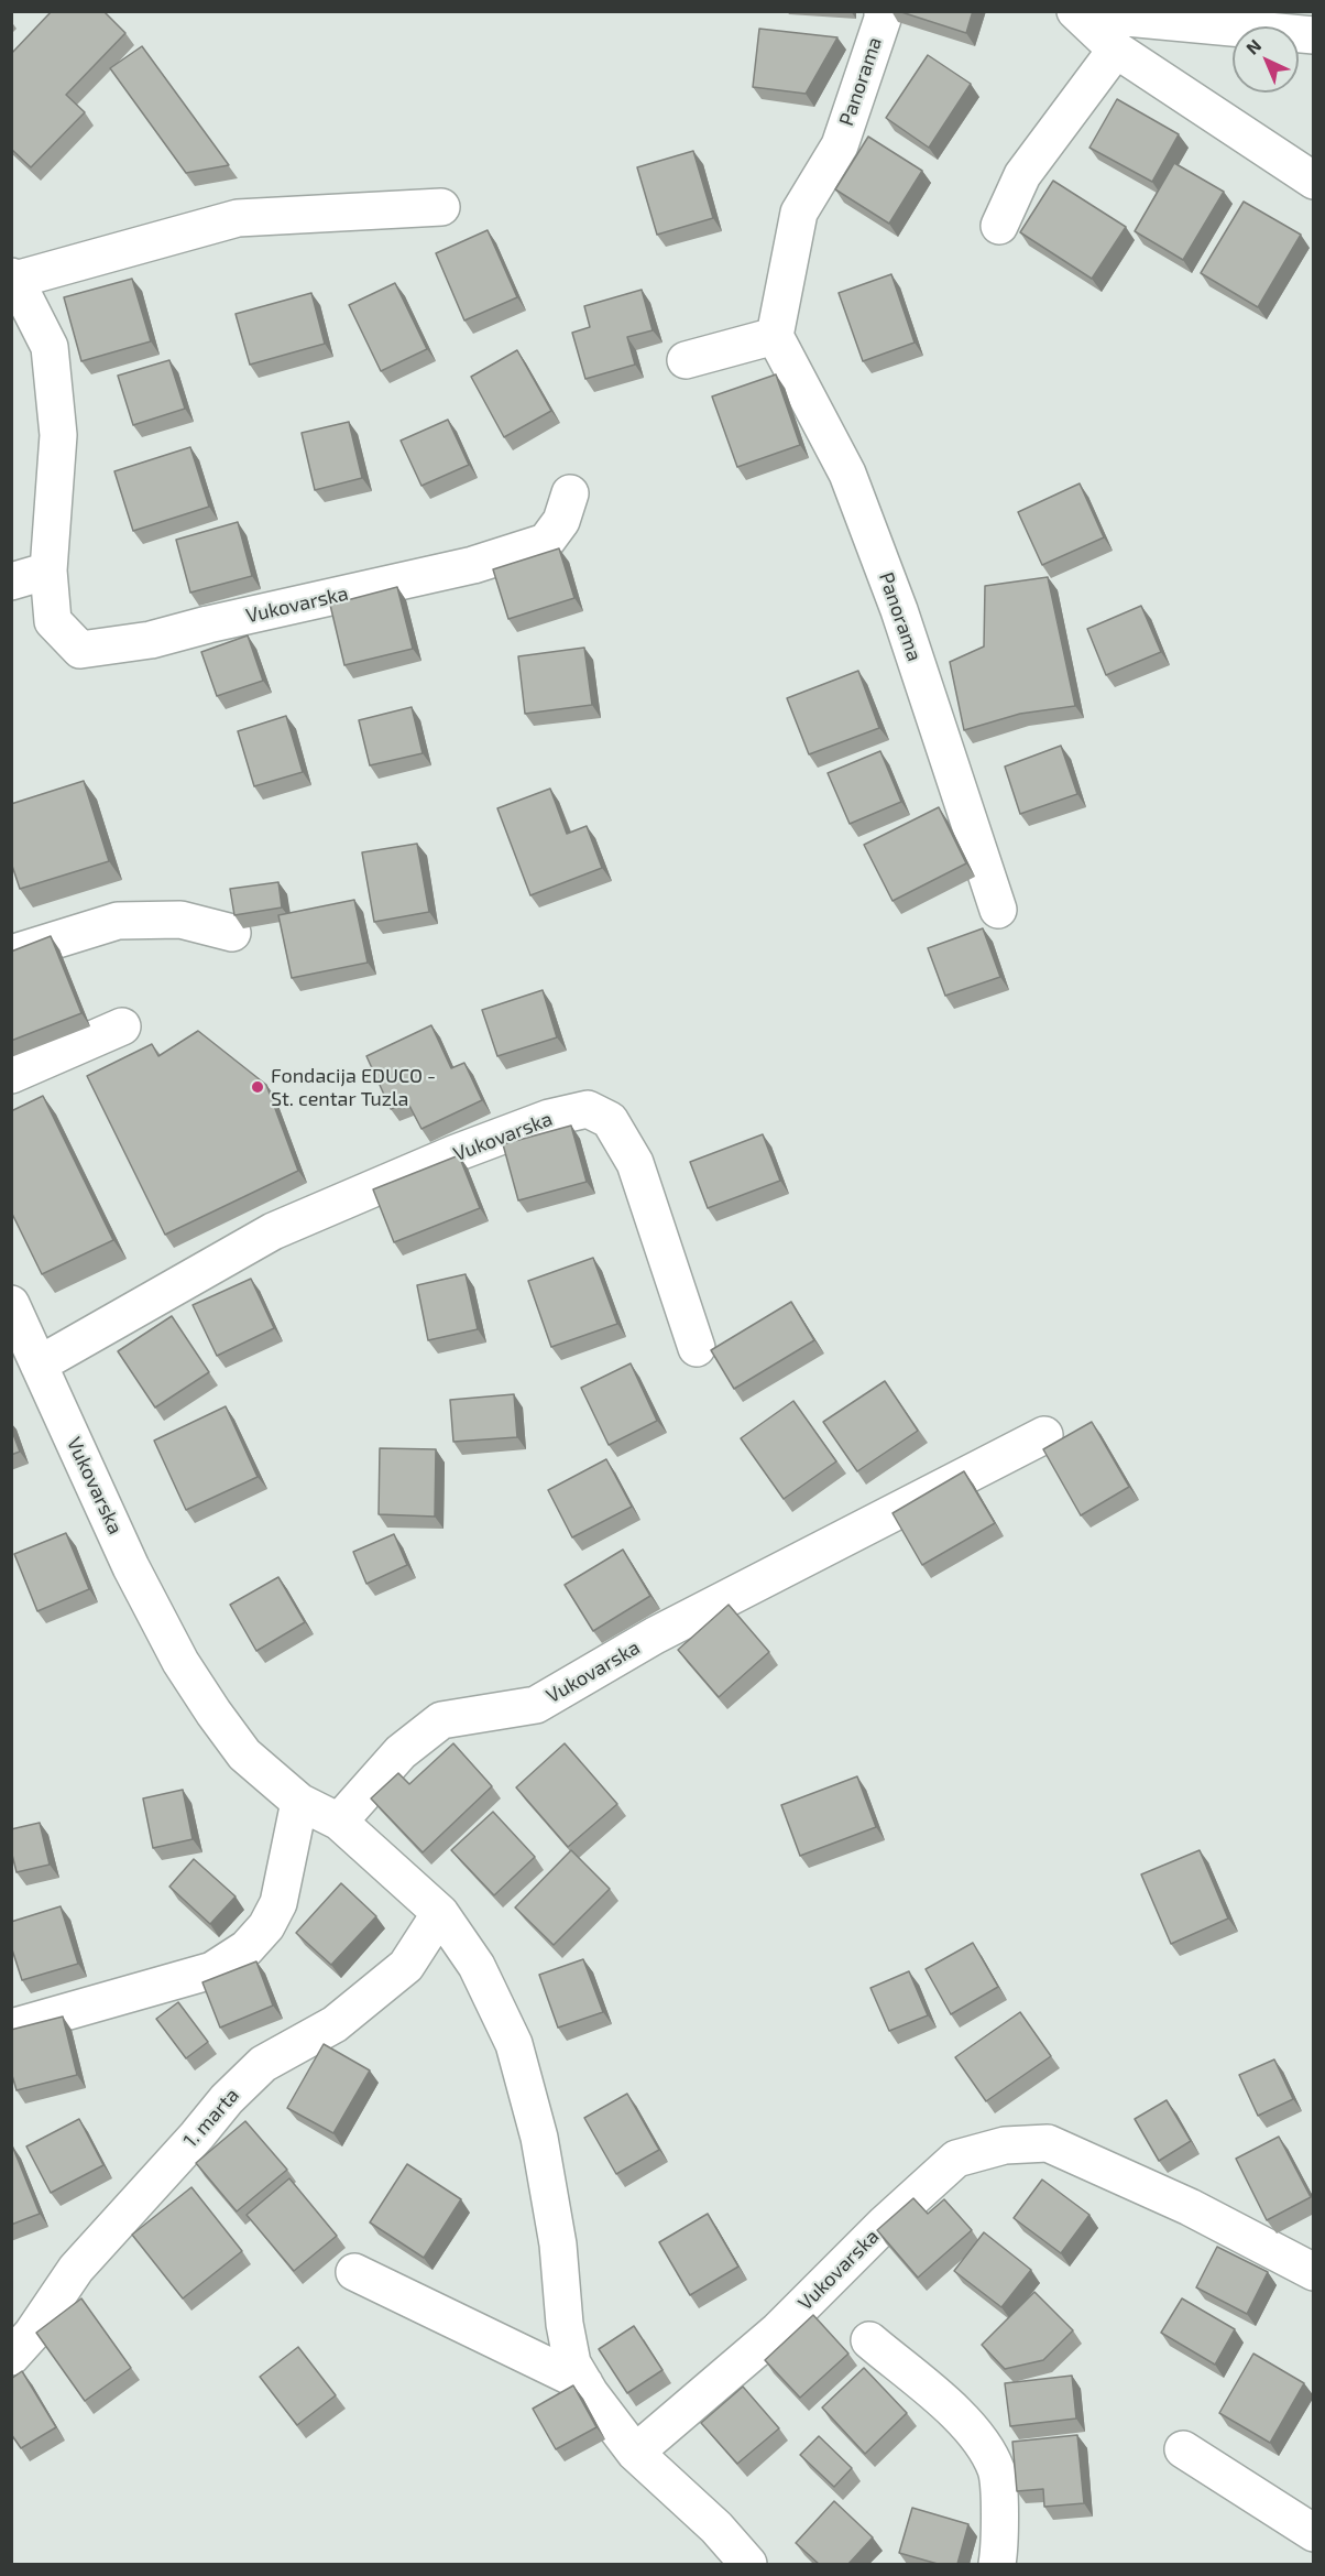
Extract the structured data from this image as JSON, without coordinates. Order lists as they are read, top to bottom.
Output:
{
  "streets": {
    "street": ["Panorama", "Vukovarska", "1. marta"]
  },
  "places": ["Fondacija EDUCO - St. centar Tuzla"],
  "north": "top left"
}
